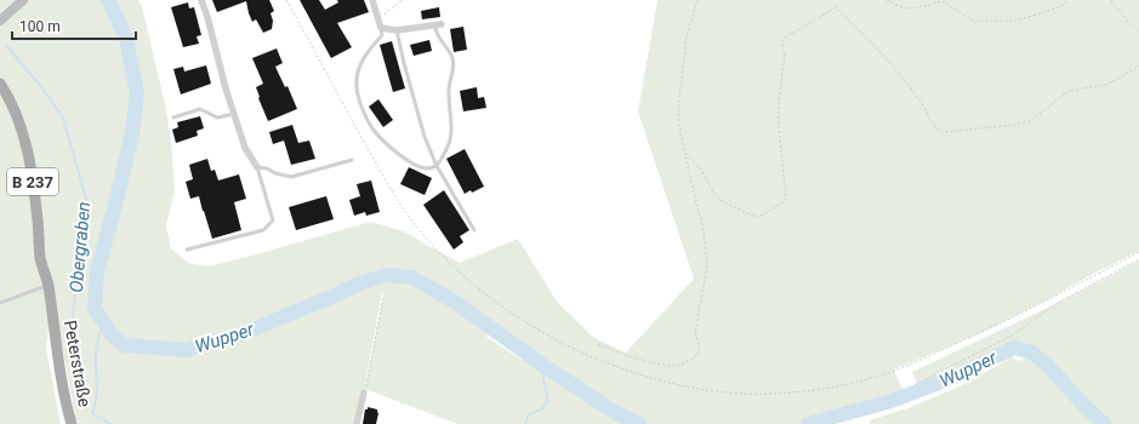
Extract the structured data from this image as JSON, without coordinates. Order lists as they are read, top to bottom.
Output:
{
  "streets": {
    "main road": ["B 237", "Peterstraße"]
  },
  "water": ["Obergraben", "Wupper"],
  "scale_bar": "100 m"
}
